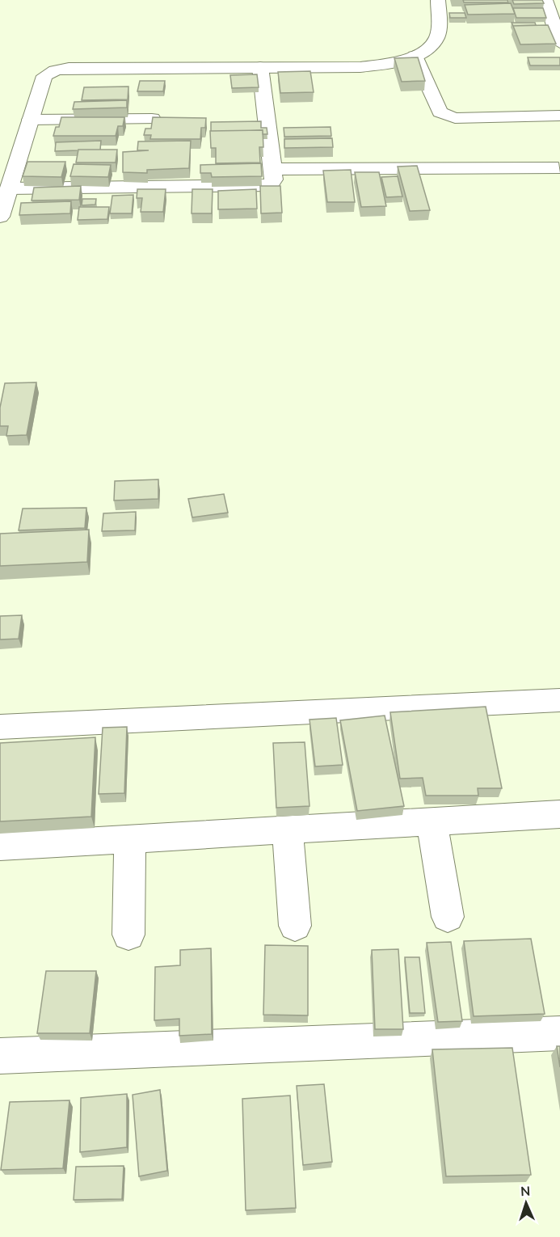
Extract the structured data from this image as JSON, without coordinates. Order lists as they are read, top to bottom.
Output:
{
  "north": "top"
}
